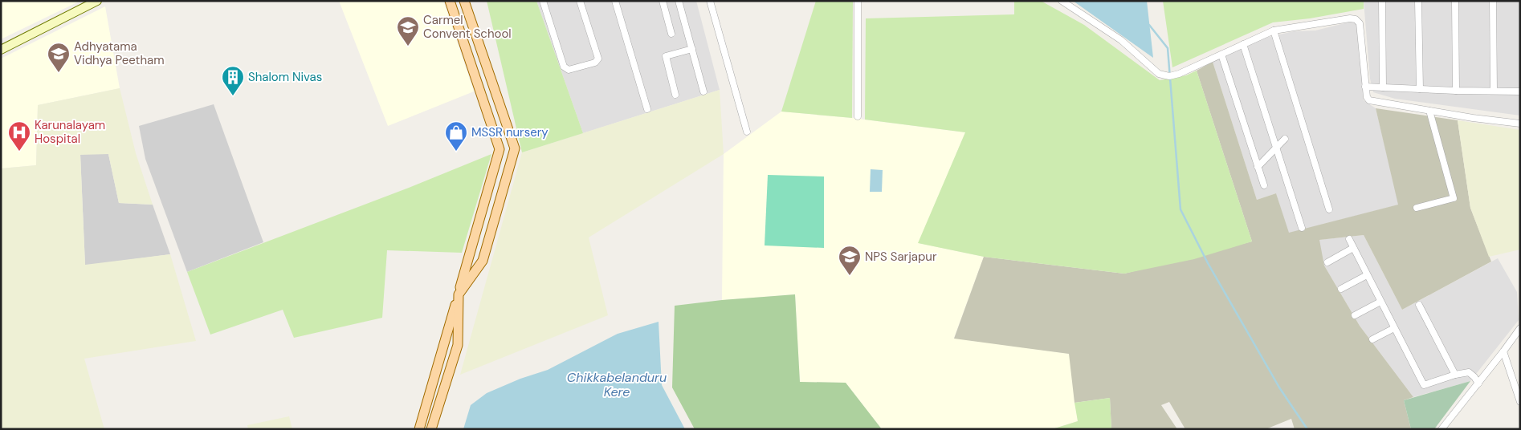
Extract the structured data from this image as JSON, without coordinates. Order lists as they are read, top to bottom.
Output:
{
  "water": ["Chikkabelanduru Kere"],
  "places": {
    "school or university": ["Carmel Convent School", "Adhyatama Vidhya Peetham", "NPS Sarjapur"],
    "building": ["Shalom Nivas"],
    "hospital": ["Karunalayam Hospital"],
    "shop": ["MSSR nursery"]
  }
}
